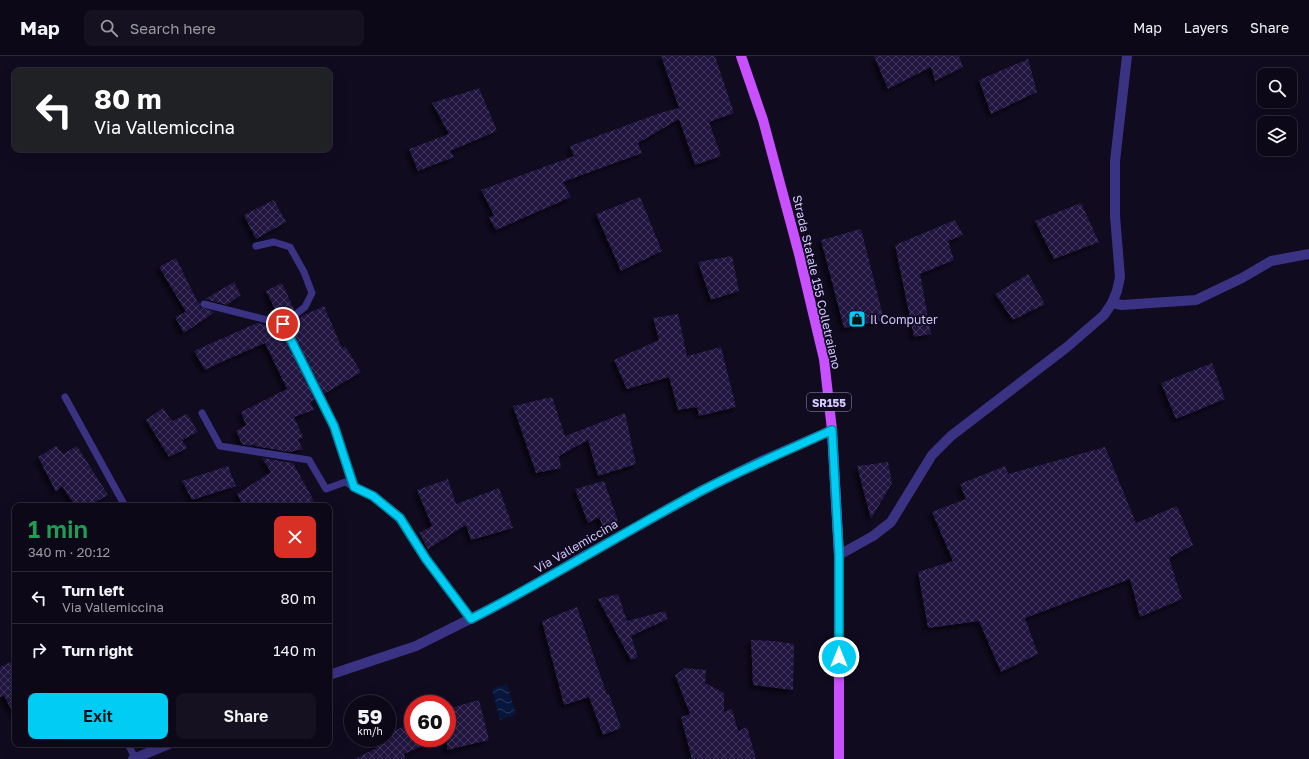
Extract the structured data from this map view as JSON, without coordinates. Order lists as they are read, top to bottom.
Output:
{
  "streets": {
    "main road": ["Strada Statale 155 Colletraiano", "SR155"],
    "street": ["Via Vallemiccina"]
  },
  "crossings": [
    ["Strada Statale 155 Colletraiano", "Via Vallemiccina"]
  ],
  "places": {
    "shop": ["Il Computer"]
  },
  "page": {
    "header": "Map",
    "search": "Search here",
    "nav": ["Map", "Layers", "Share"],
    "turn": ["80 m", "Via Vallemiccina"],
    "heading": ["1 min", "340 m · 20:12"],
    "list": [
      {
        "name": "Turn left",
        "note": "Via Vallemiccina",
        "value": "80 m"
      },
      {
        "name": "Turn right",
        "value": "140 m"
      }
    ],
    "buttons": ["Exit", "Share"],
    "speed": "59 km/h",
    "limit": "60"
  }
}
